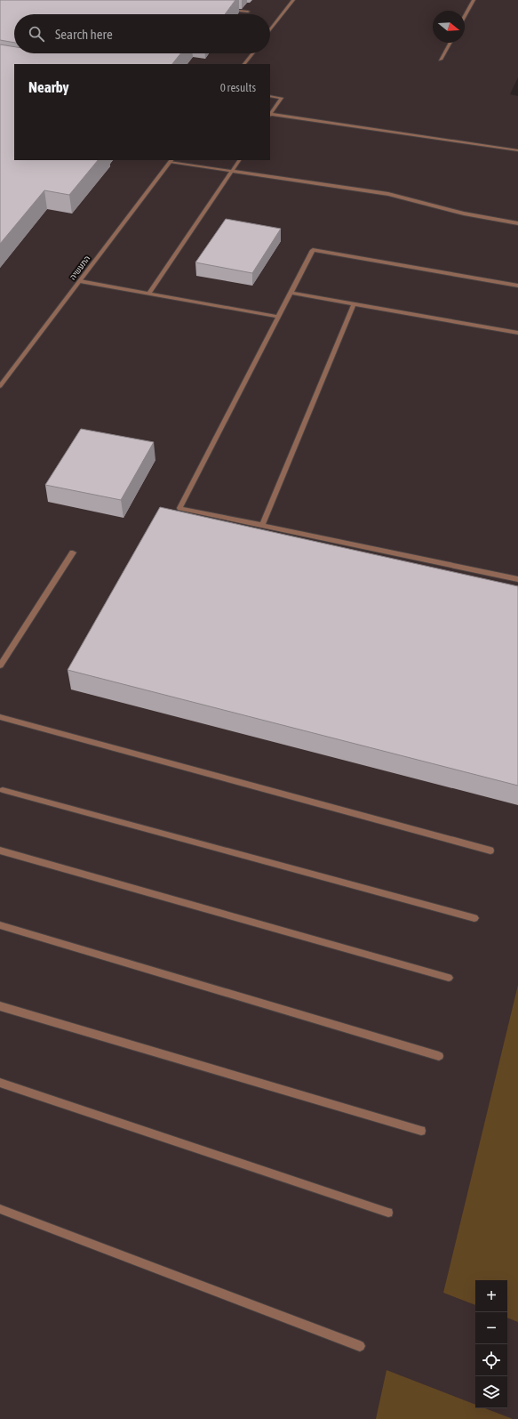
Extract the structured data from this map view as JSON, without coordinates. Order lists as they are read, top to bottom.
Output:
{
  "streets": {
    "street": ["התעשיה"]
  },
  "north": "right",
  "page": {
    "search": "Search here",
    "heading": ["Nearby", "0 results"],
    "map_buttons": ["+", "−"]
  }
}
